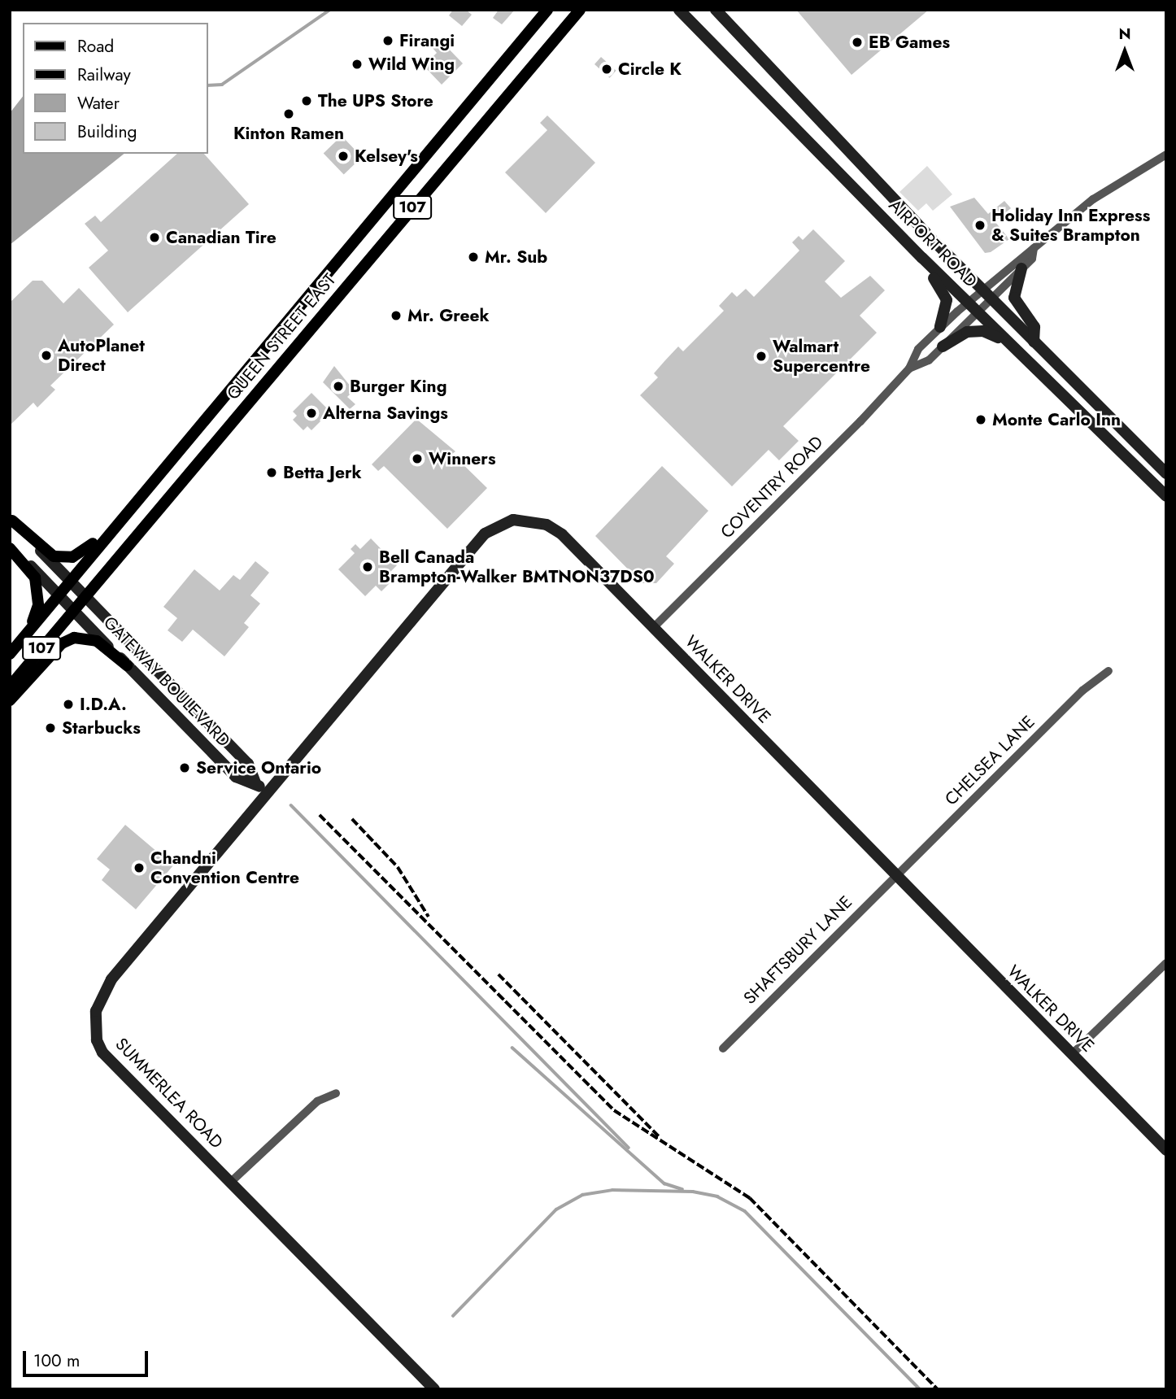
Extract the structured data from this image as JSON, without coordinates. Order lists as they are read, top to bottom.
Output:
{
  "streets": {
    "main road": ["107", "QUEEN STREET EAST"],
    "street": [
      "AIRPORT ROAD",
      "COVENTRY ROAD",
      "WALKER DRIVE",
      "GATEWAY BOULEVARD",
      "CHELSEA LANE",
      "SHAFTSBURY LANE",
      "SUMMERLEA ROAD"
    ]
  },
  "crossings": [
    ["AIRPORT ROAD", "COVENTRY ROAD"],
    ["QUEEN STREET EAST", "GATEWAY BOULEVARD"],
    ["COVENTRY ROAD", "WALKER DRIVE"],
    ["WALKER DRIVE", "GATEWAY BOULEVARD"],
    ["WALKER DRIVE", "CHELSEA LANE"],
    ["WALKER DRIVE", "SHAFTSBURY LANE"],
    ["WALKER DRIVE", "SUMMERLEA ROAD"],
    ["GATEWAY BOULEVARD", "SUMMERLEA ROAD"],
    ["CHELSEA LANE", "SHAFTSBURY LANE"]
  ],
  "places": [
    "Firangi",
    "EB Games",
    "Wild Wing",
    "Circle K",
    "The UPS Store",
    "Kinton Ramen",
    "Kelsey's",
    "Holiday Inn Express & Suites Brampton",
    "Canadian Tire",
    "Mr. Sub",
    "Mr. Greek",
    "AutoPlanet Direct",
    "Walmart Supercentre",
    "Burger King",
    "Alterna Savings",
    "Monte Carlo Inn",
    "Winners",
    "Betta Jerk",
    "Bell Canada Brampton-Walker BMTNON37DS0",
    "I.D.A.",
    "Starbucks",
    "Service Ontario",
    "Chandni Convention Centre"
  ],
  "legend": [
    "Road",
    "Railway",
    "Water",
    "Building"
  ],
  "scale_bar": "100 m",
  "north": "top"
}
